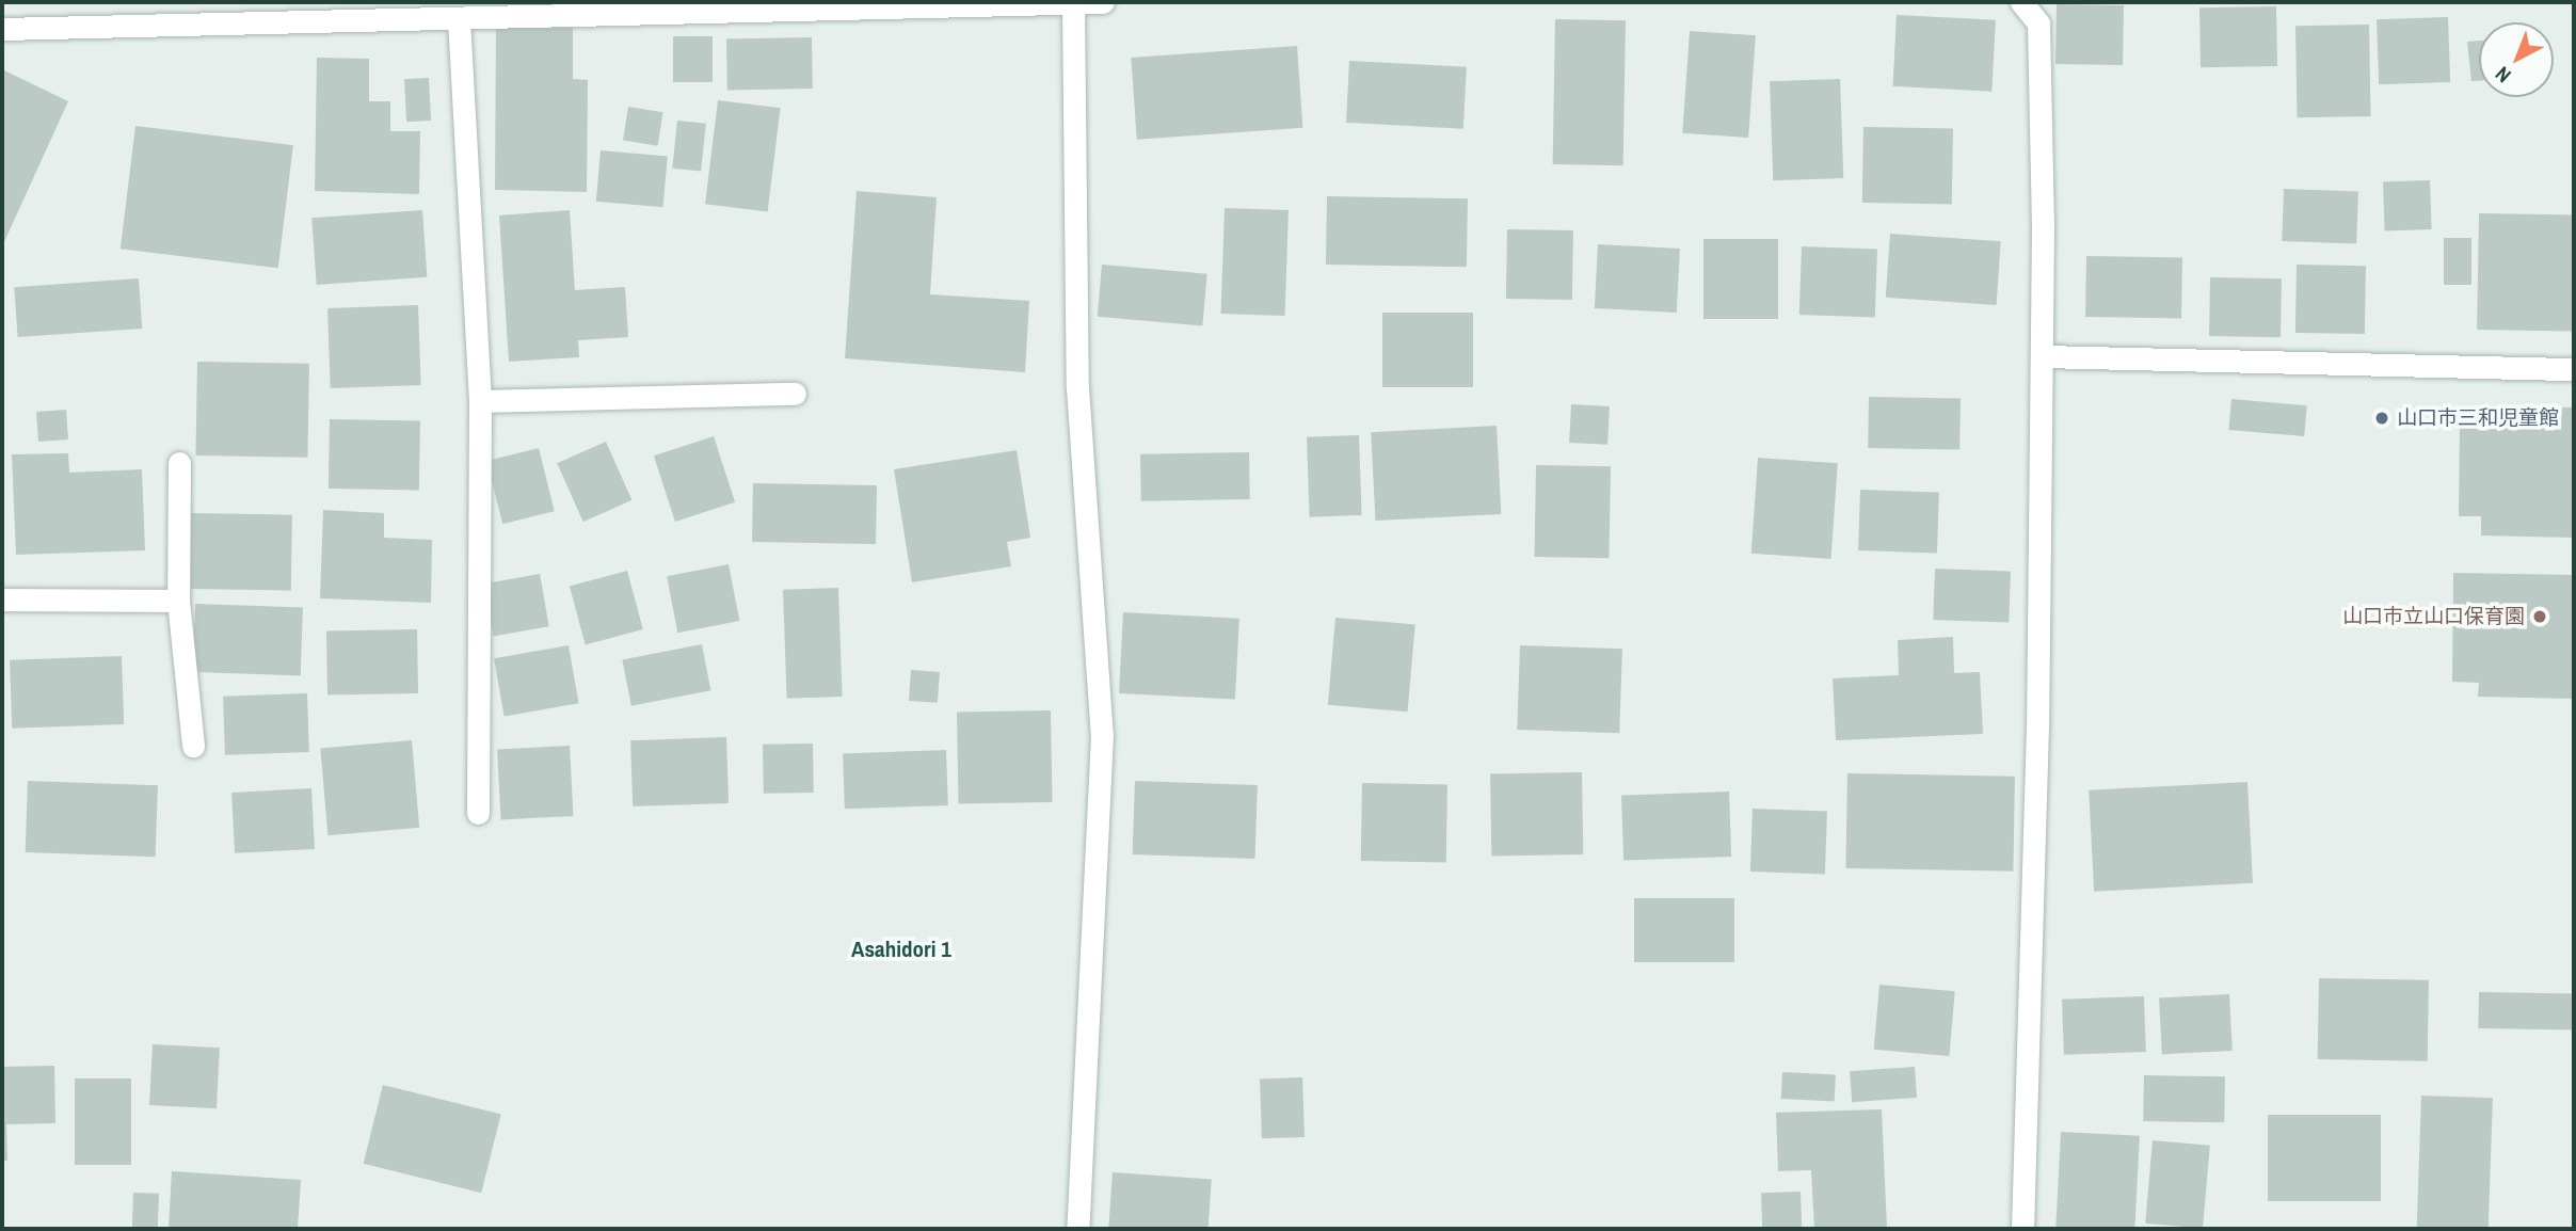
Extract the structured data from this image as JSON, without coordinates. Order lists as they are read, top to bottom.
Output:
{
  "districts": ["Asahidori 1"],
  "places": ["山口市三和児童館", "山口市立山口保育園"],
  "north": "bottom left"
}
